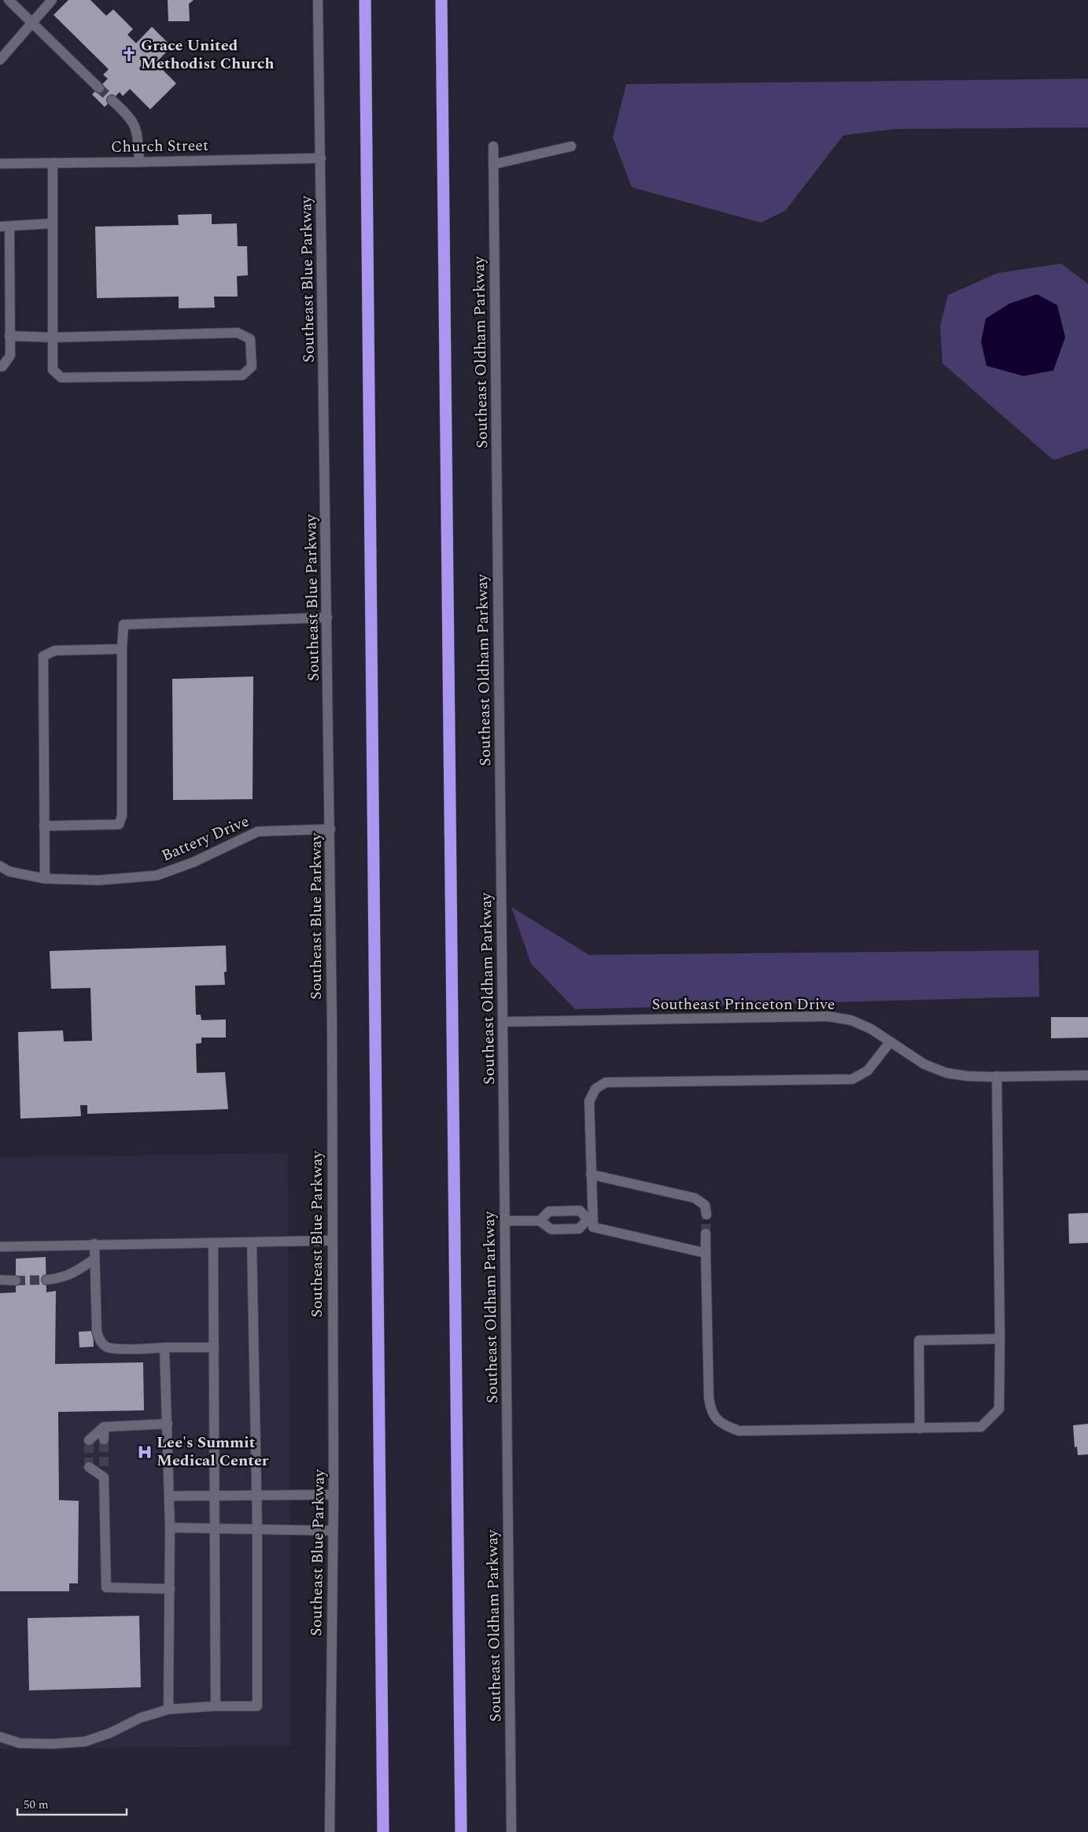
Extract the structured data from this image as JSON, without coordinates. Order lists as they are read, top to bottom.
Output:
{
  "streets": {
    "street": [
      "Church Street",
      "Southeast Blue Parkway",
      "Southeast Oldham Parkway",
      "Battery Drive",
      "Southeast Princeton Drive"
    ]
  },
  "crossings": [
    ["Church Street", "Southeast Blue Parkway"],
    ["Southeast Blue Parkway", "Battery Drive"],
    ["Southeast Oldham Parkway", "Southeast Princeton Drive"]
  ],
  "places": {
    "church": ["Grace United Methodist Church"],
    "hospital": ["Lee's Summit Medical Center"]
  },
  "scale_bar": "50 m"
}
